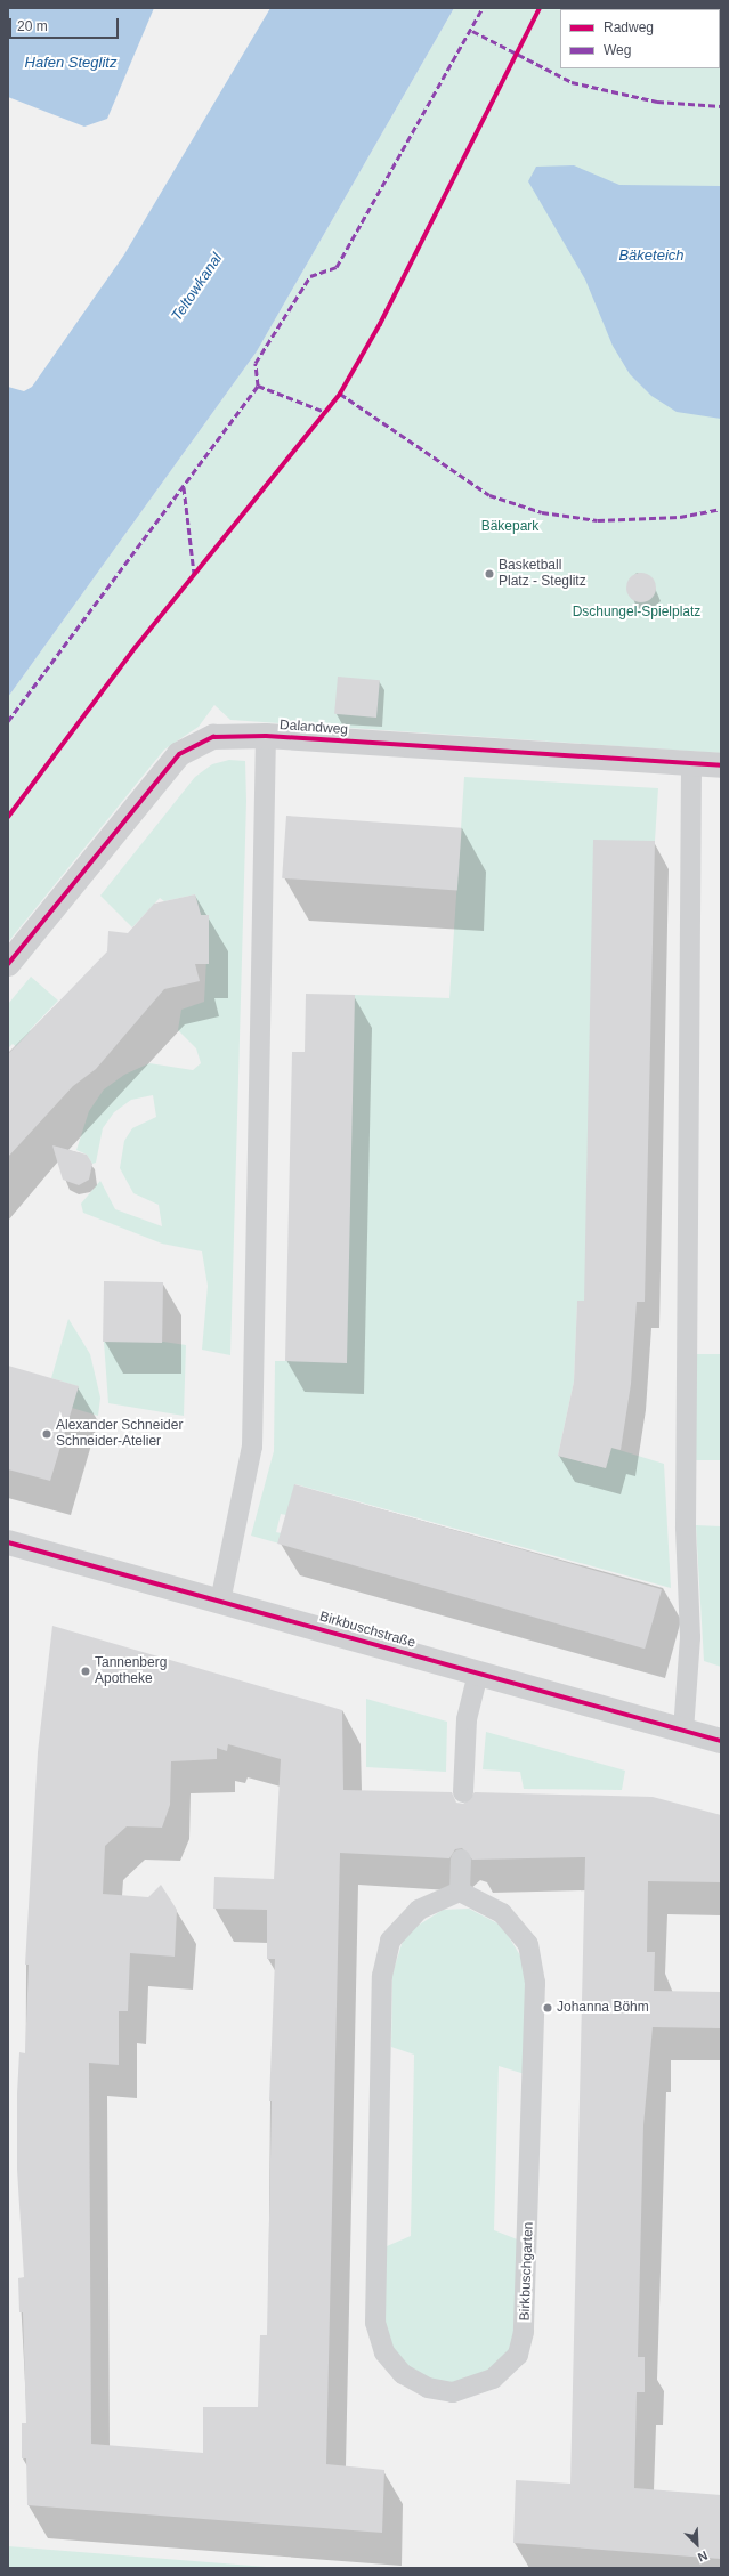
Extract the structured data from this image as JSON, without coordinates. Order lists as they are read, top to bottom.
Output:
{
  "streets": {
    "street": ["Dalandweg", "Birkbuschstraße"],
    "lane": ["Birkbuschgarten"]
  },
  "water": ["Hafen Steglitz", "Bäketeich", "Teltowkanal"],
  "parks": ["Bäkepark", "Dschungel-Spielplatz"],
  "places": [
    "Basketball Platz - Steglitz",
    "Alexander Schneider Schneider-Atelier",
    "Tannenberg Apotheke",
    "Johanna Böhm"
  ],
  "legend": ["Radweg", "Weg"],
  "scale_bar": "20 m",
  "north": "bottom right"
}
